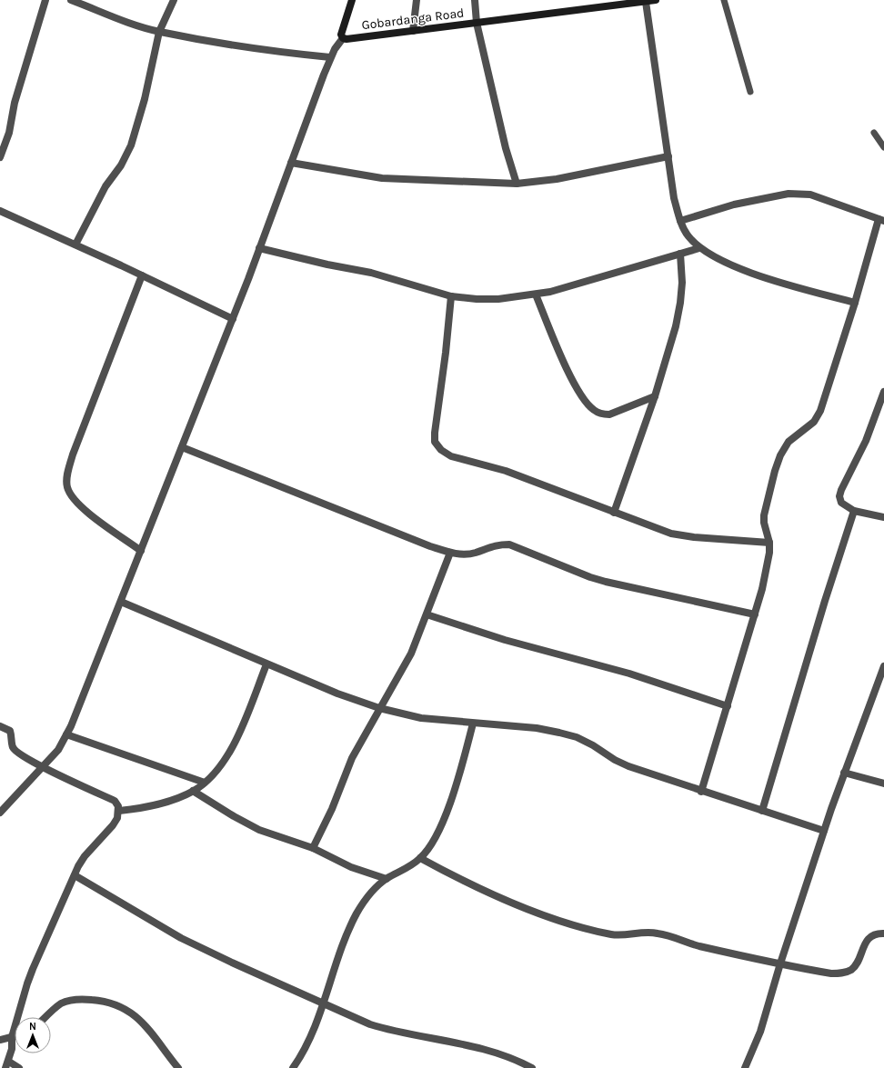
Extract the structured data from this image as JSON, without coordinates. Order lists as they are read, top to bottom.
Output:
{
  "streets": {
    "main road": ["Gobardanga Road"]
  },
  "north": "top"
}
